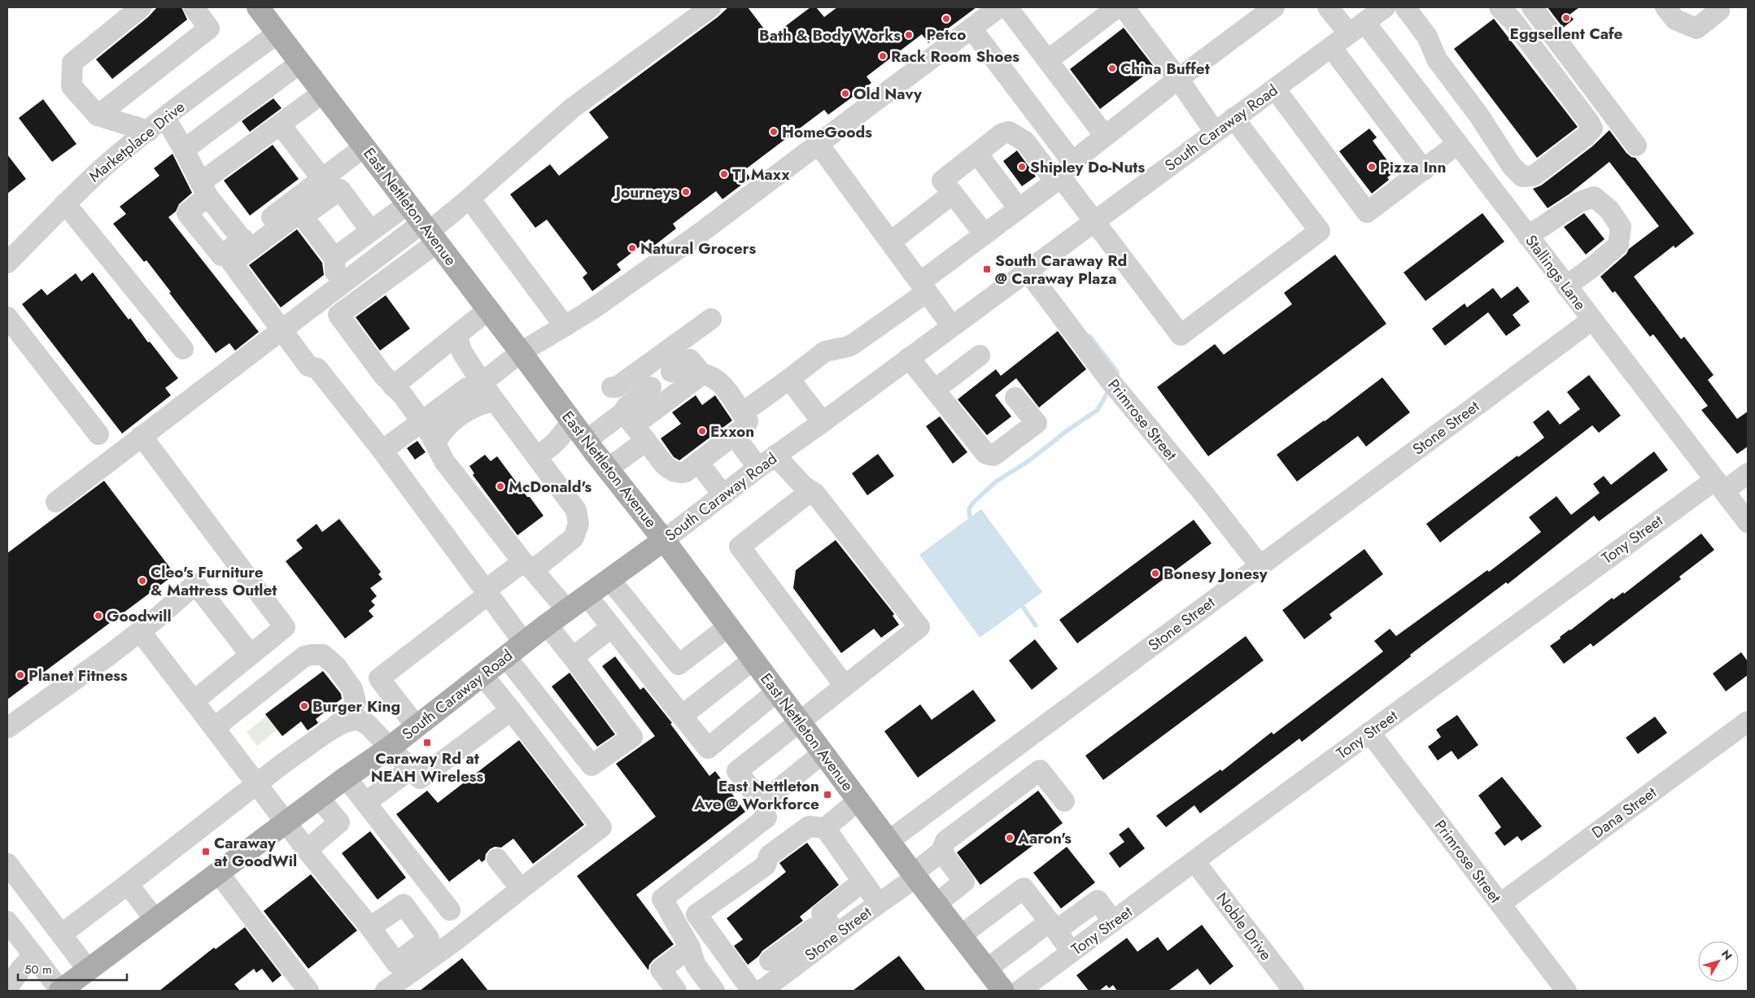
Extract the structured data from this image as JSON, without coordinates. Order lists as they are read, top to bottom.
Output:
{
  "streets": {
    "main road": ["South Caraway Road", "East Nettleton Avenue"],
    "street": [
      "Marketplace Drive",
      "Stallings Lane",
      "Primrose Street",
      "Stone Street",
      "Tony Street",
      "Dana Street",
      "Noble Drive"
    ]
  },
  "crossings": [
    ["South Caraway Road", "East Nettleton Avenue"],
    ["South Caraway Road", "Stallings Lane"],
    ["South Caraway Road", "Primrose Street"],
    ["Marketplace Drive", "East Nettleton Avenue"],
    ["East Nettleton Avenue", "Stone Street"],
    ["Stallings Lane", "Stone Street"],
    ["Stallings Lane", "Tony Street"],
    ["Primrose Street", "Stone Street"],
    ["Primrose Street", "Tony Street"],
    ["Primrose Street", "Dana Street"],
    ["Tony Street", "Noble Drive"]
  ],
  "places": {
    "other": [
      "Eggsellent Cafe",
      "Petco",
      "Bath & Body Works",
      "Rack Room Shoes",
      "China Buffet",
      "Old Navy",
      "HomeGoods",
      "Shipley Do-Nuts",
      "Pizza Inn",
      "TJ Maxx",
      "Journeys",
      "Natural Grocers",
      "Exxon",
      "McDonald's",
      "Bonesy Jonesy",
      "Cleo's Furniture & Mattress Outlet",
      "Goodwill",
      "Planet Fitness",
      "Burger King",
      "Aaron's"
    ],
    "transit": [
      "South Caraway Rd @ Caraway Plaza",
      "Caraway Rd at NEAH Wireless",
      "East Nettleton Ave @ Workforce",
      "Caraway at GoodWil"
    ]
  },
  "scale_bar": "50 m",
  "north": "top right"
}
